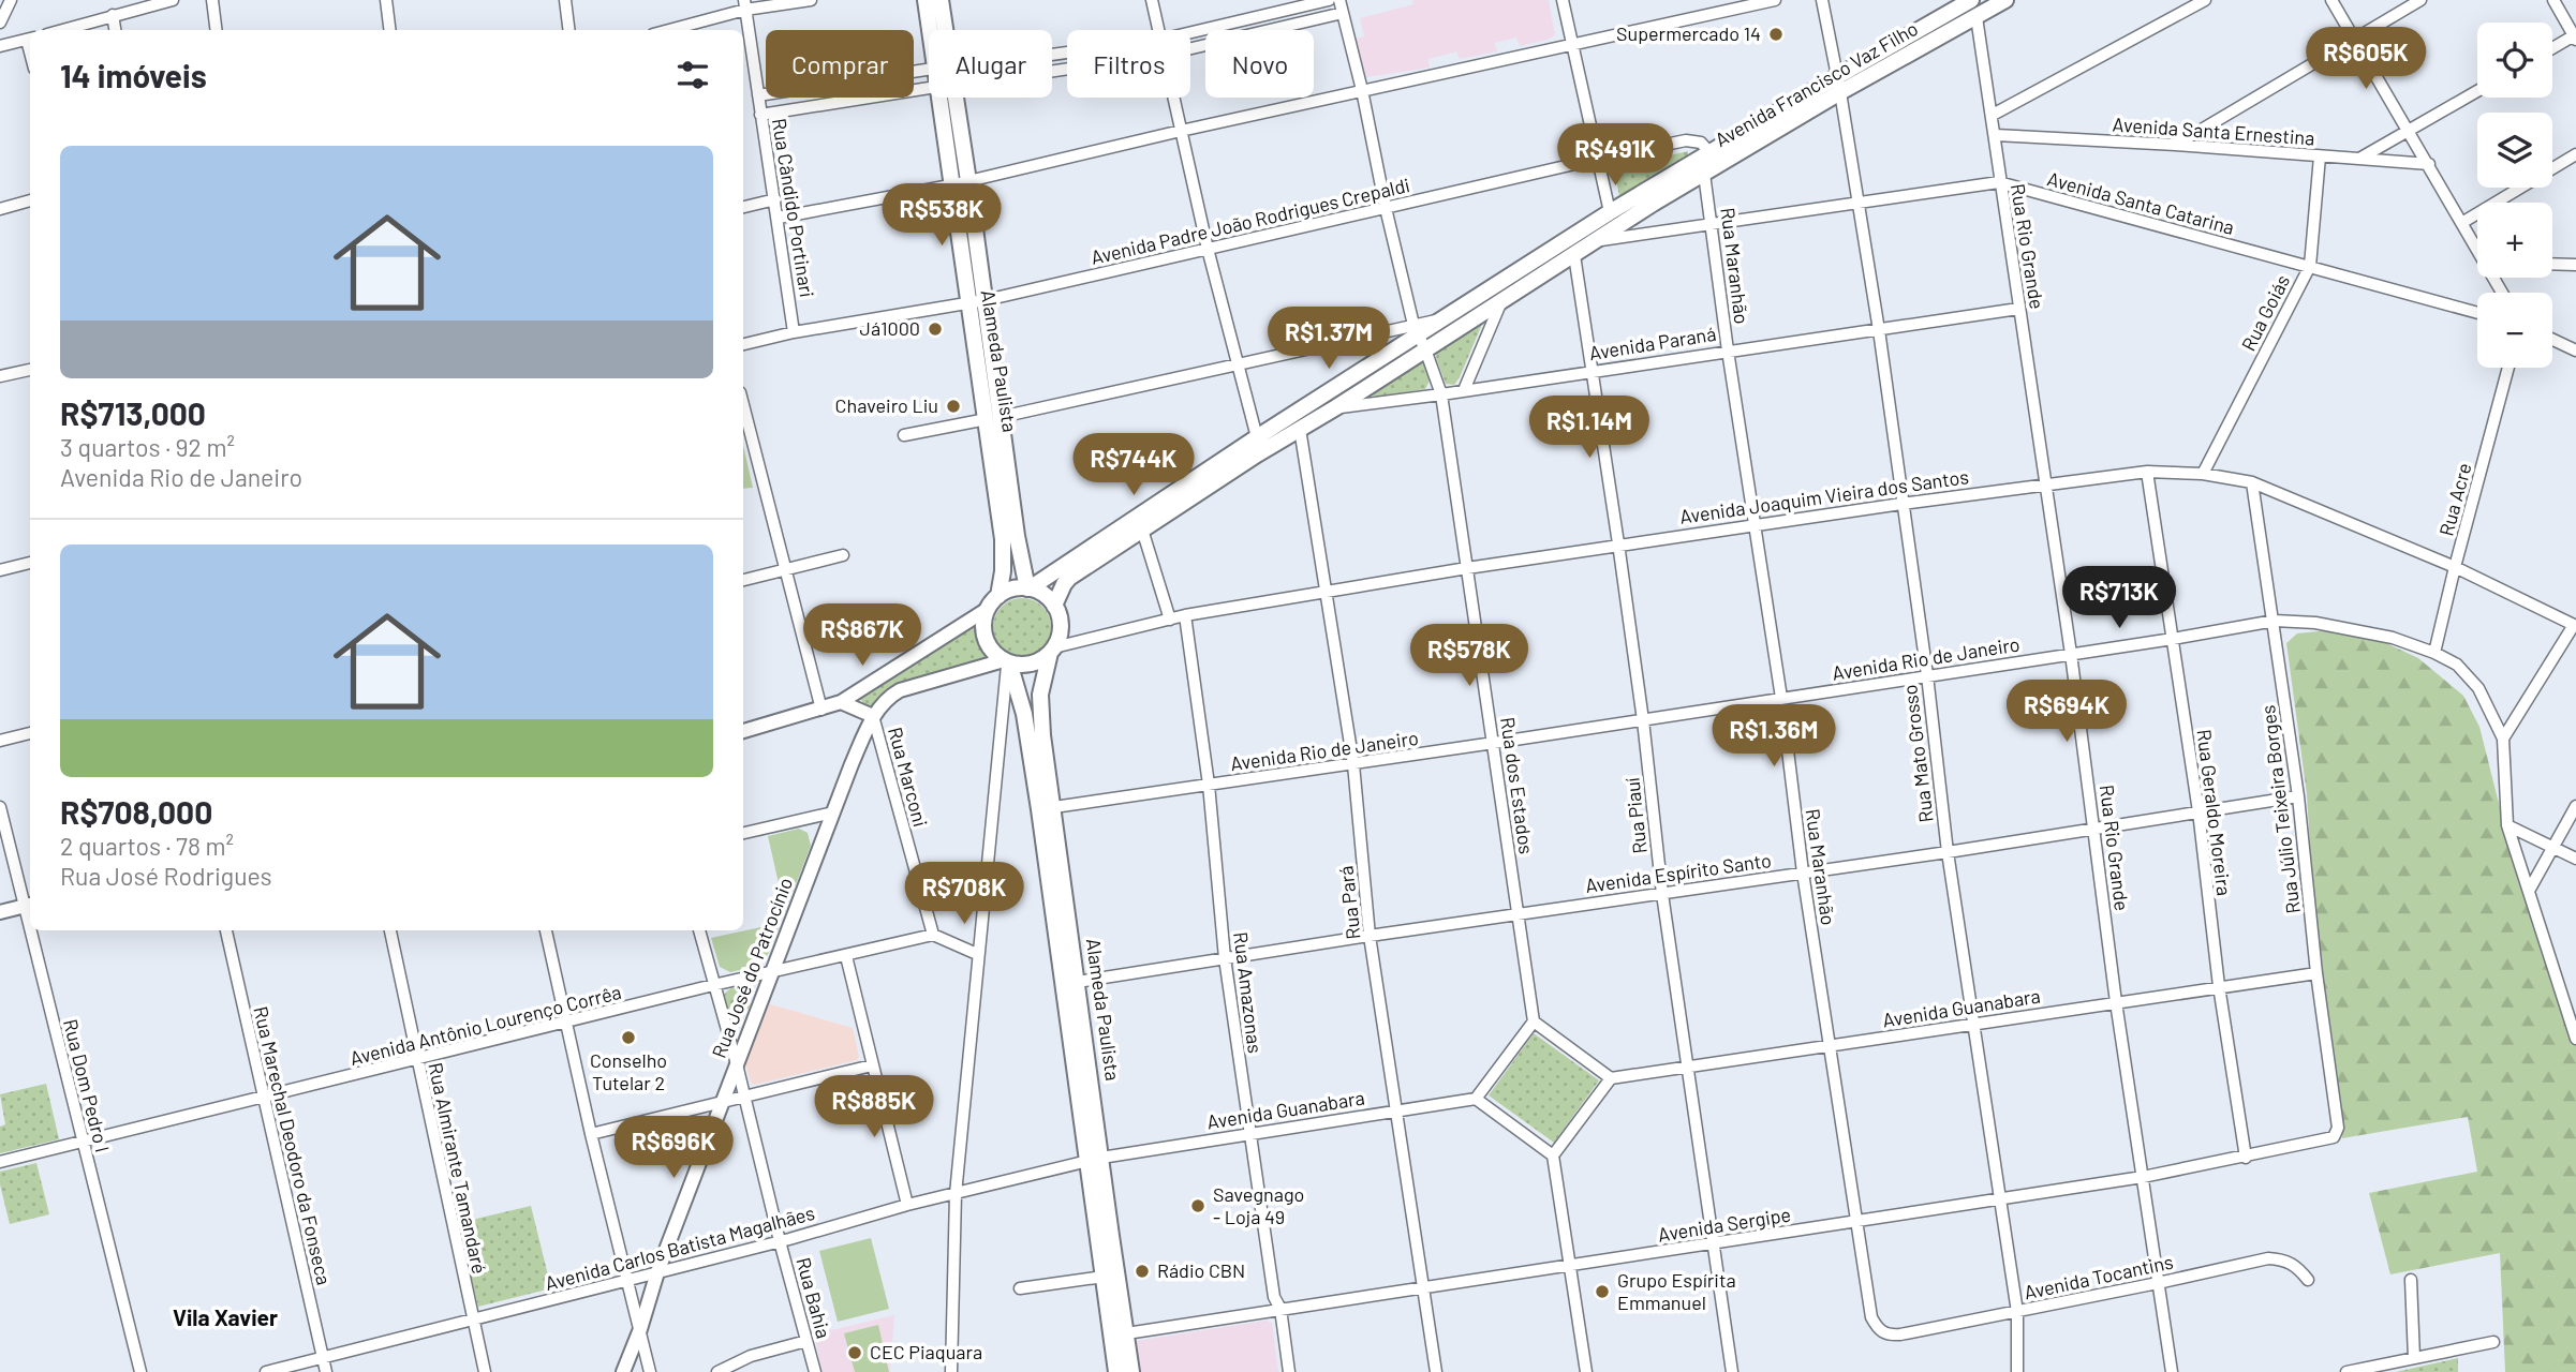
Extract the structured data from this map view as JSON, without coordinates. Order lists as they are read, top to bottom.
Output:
{
  "streets": {
    "main road": ["Avenida Francisco Vaz Filho", "Alameda Paulista"],
    "street": [
      "Avenida Santa Ernestina",
      "Avenida Santa Catarina",
      "Rua Cândido Portinari",
      "Avenida Padre João Rodrigues Crepaldi",
      "Rua Rio Grande",
      "Rua Maranhão",
      "Rua Goiás",
      "Avenida Paraná",
      "Avenida Joaquim Vieira dos Santos",
      "Rua Acre",
      "Avenida Rio de Janeiro",
      "Rua Mato Grosso",
      "Rua Marconi",
      "Rua dos Estados",
      "Rua Júlio Teixeira Borges",
      "Rua Geraldo Moreira",
      "Rua Piauí",
      "Avenida Espírito Santo",
      "Rua Pará",
      "Rua José do Patrocínio",
      "Rua Amazonas",
      "Avenida Guanabara",
      "Avenida Antônio Lourenço Corrêa",
      "Rua Dom Pedro I",
      "Rua Marechal Deodoro da Fonseca",
      "Rua Almirante Tamandaré",
      "Avenida Sergipe",
      "Avenida Carlos Batista Magalhães",
      "Avenida Tocantins",
      "Rua Bahia"
    ]
  },
  "crossings": [
    ["Avenida Francisco Vaz Filho", "Avenida Santa Catarina"],
    ["Avenida Francisco Vaz Filho", "Avenida Padre João Rodrigues Crepaldi"],
    ["Avenida Francisco Vaz Filho", "Rua Rio Grande"],
    ["Avenida Francisco Vaz Filho", "Rua Maranhão"],
    ["Avenida Francisco Vaz Filho", "Avenida Paraná"],
    ["Avenida Francisco Vaz Filho", "Alameda Paulista"],
    ["Avenida Francisco Vaz Filho", "Avenida Joaquim Vieira dos Santos"],
    ["Avenida Francisco Vaz Filho", "Rua Mato Grosso"],
    ["Avenida Francisco Vaz Filho", "Rua dos Estados"],
    ["Avenida Francisco Vaz Filho", "Rua Piauí"],
    ["Avenida Francisco Vaz Filho", "Rua Pará"],
    ["Avenida Francisco Vaz Filho", "Rua José do Patrocínio"],
    ["Avenida Santa Ernestina", "Rua Rio Grande"],
    ["Avenida Santa Ernestina", "Rua Goiás"],
    ["Avenida Santa Catarina", "Rua Rio Grande"],
    ["Avenida Santa Catarina", "Rua Maranhão"],
    ["Avenida Santa Catarina", "Rua Goiás"],
    ["Avenida Santa Catarina", "Rua Mato Grosso"],
    ["Rua Cândido Portinari", "Avenida Padre João Rodrigues Crepaldi"],
    ["Avenida Padre João Rodrigues Crepaldi", "Alameda Paulista"],
    ["Avenida Padre João Rodrigues Crepaldi", "Rua dos Estados"],
    ["Rua Rio Grande", "Avenida Paraná"],
    ["Rua Rio Grande", "Avenida Joaquim Vieira dos Santos"],
    ["Rua Rio Grande", "Avenida Rio de Janeiro"],
    ["Rua Rio Grande", "Avenida Espírito Santo"],
    ["Rua Rio Grande", "Avenida Guanabara"],
    ["Rua Rio Grande", "Avenida Sergipe"],
    ["Rua Rio Grande", "Avenida Tocantins"],
    ["Rua Maranhão", "Avenida Paraná"],
    ["Rua Maranhão", "Avenida Joaquim Vieira dos Santos"],
    ["Rua Maranhão", "Avenida Rio de Janeiro"],
    ["Rua Maranhão", "Avenida Espírito Santo"],
    ["Rua Maranhão", "Avenida Guanabara"],
    ["Rua Maranhão", "Avenida Sergipe"],
    ["Rua Maranhão", "Avenida Tocantins"],
    ["Rua Goiás", "Avenida Joaquim Vieira dos Santos"],
    ["Avenida Paraná", "Rua Mato Grosso"],
    ["Avenida Paraná", "Rua dos Estados"],
    ["Avenida Paraná", "Rua Piauí"],
    ["Alameda Paulista", "Avenida Joaquim Vieira dos Santos"],
    ["Alameda Paulista", "Avenida Rio de Janeiro"],
    ["Alameda Paulista", "Avenida Espírito Santo"],
    ["Alameda Paulista", "Rua José do Patrocínio"],
    ["Alameda Paulista", "Avenida Guanabara"],
    ["Alameda Paulista", "Avenida Sergipe"],
    ["Alameda Paulista", "Avenida Carlos Batista Magalhães"],
    ["Avenida Joaquim Vieira dos Santos", "Rua Acre"],
    ["Avenida Joaquim Vieira dos Santos", "Rua Mato Grosso"],
    ["Avenida Joaquim Vieira dos Santos", "Rua dos Estados"],
    ["Avenida Joaquim Vieira dos Santos", "Rua Júlio Teixeira Borges"],
    ["Avenida Joaquim Vieira dos Santos", "Rua Geraldo Moreira"],
    ["Avenida Joaquim Vieira dos Santos", "Rua Piauí"],
    ["Avenida Joaquim Vieira dos Santos", "Rua Pará"],
    ["Avenida Joaquim Vieira dos Santos", "Rua José do Patrocínio"],
    ["Avenida Joaquim Vieira dos Santos", "Rua Amazonas"],
    ["Rua Acre", "Avenida Rio de Janeiro"],
    ["Avenida Rio de Janeiro", "Rua Mato Grosso"],
    ["Avenida Rio de Janeiro", "Rua dos Estados"],
    ["Avenida Rio de Janeiro", "Rua Júlio Teixeira Borges"],
    ["Avenida Rio de Janeiro", "Rua Geraldo Moreira"],
    ["Avenida Rio de Janeiro", "Rua Piauí"],
    ["Avenida Rio de Janeiro", "Rua Pará"],
    ["Avenida Rio de Janeiro", "Rua Amazonas"],
    ["Rua Mato Grosso", "Avenida Espírito Santo"],
    ["Rua Mato Grosso", "Avenida Guanabara"],
    ["Rua Mato Grosso", "Avenida Sergipe"],
    ["Rua Mato Grosso", "Avenida Tocantins"],
    ["Rua Marconi", "Rua José do Patrocínio"],
    ["Rua Marconi", "Avenida Antônio Lourenço Corrêa"],
    ["Rua dos Estados", "Avenida Espírito Santo"],
    ["Rua Júlio Teixeira Borges", "Avenida Espírito Santo"],
    ["Rua Júlio Teixeira Borges", "Avenida Guanabara"],
    ["Rua Júlio Teixeira Borges", "Avenida Sergipe"],
    ["Rua Geraldo Moreira", "Avenida Espírito Santo"],
    ["Rua Geraldo Moreira", "Avenida Guanabara"],
    ["Rua Geraldo Moreira", "Avenida Sergipe"],
    ["Rua Piauí", "Avenida Espírito Santo"],
    ["Rua Piauí", "Avenida Guanabara"],
    ["Rua Piauí", "Avenida Sergipe"],
    ["Avenida Espírito Santo", "Rua Pará"],
    ["Avenida Espírito Santo", "Rua Amazonas"],
    ["Rua Pará", "Avenida Guanabara"],
    ["Rua Pará", "Avenida Sergipe"],
    ["Rua José do Patrocínio", "Avenida Antônio Lourenço Corrêa"],
    ["Rua José do Patrocínio", "Avenida Carlos Batista Magalhães"],
    ["Rua José do Patrocínio", "Rua Bahia"],
    ["Rua Amazonas", "Avenida Guanabara"],
    ["Rua Amazonas", "Avenida Sergipe"],
    ["Avenida Guanabara", "Avenida Carlos Batista Magalhães"],
    ["Avenida Antônio Lourenço Corrêa", "Rua Dom Pedro I"],
    ["Avenida Antônio Lourenço Corrêa", "Rua Marechal Deodoro da Fonseca"],
    ["Avenida Antônio Lourenço Corrêa", "Rua Almirante Tamandaré"],
    ["Avenida Antônio Lourenço Corrêa", "Rua Bahia"],
    ["Rua Marechal Deodoro da Fonseca", "Avenida Carlos Batista Magalhães"],
    ["Rua Almirante Tamandaré", "Avenida Carlos Batista Magalhães"],
    ["Avenida Carlos Batista Magalhães", "Rua Bahia"]
  ],
  "districts": ["Vila Xavier"],
  "places": [
    "Supermercado 14",
    "Já1000",
    "Chaveiro Liu",
    "Conselho Tutelar 2",
    "Savegnago - Loja 49",
    "Rádio CBN",
    "Grupo Espírita Emmanuel",
    "CEC Piaquara"
  ],
  "page": {
    "map_buttons": ["+", "−"],
    "price": [
      "R$605K",
      "R$491K",
      "R$538K",
      "R$1.37M",
      "R$1.14M",
      "R$744K",
      "R$713K",
      "R$867K",
      "R$578K",
      "R$694K",
      "R$1.36M",
      "R$708K",
      "R$885K",
      "R$696K"
    ],
    "chip": [
      "Comprar",
      "Alugar",
      "Filtros",
      "Novo"
    ],
    "heading": "14 imóveis",
    "list": [
      {
        "name": "R$713,000",
        "note": "3 quartos · 92 m² · Avenida Rio de Janeiro"
      },
      {
        "name": "R$708,000",
        "note": "2 quartos · 78 m² · Rua José Rodrigues"
      }
    ]
  }
}
